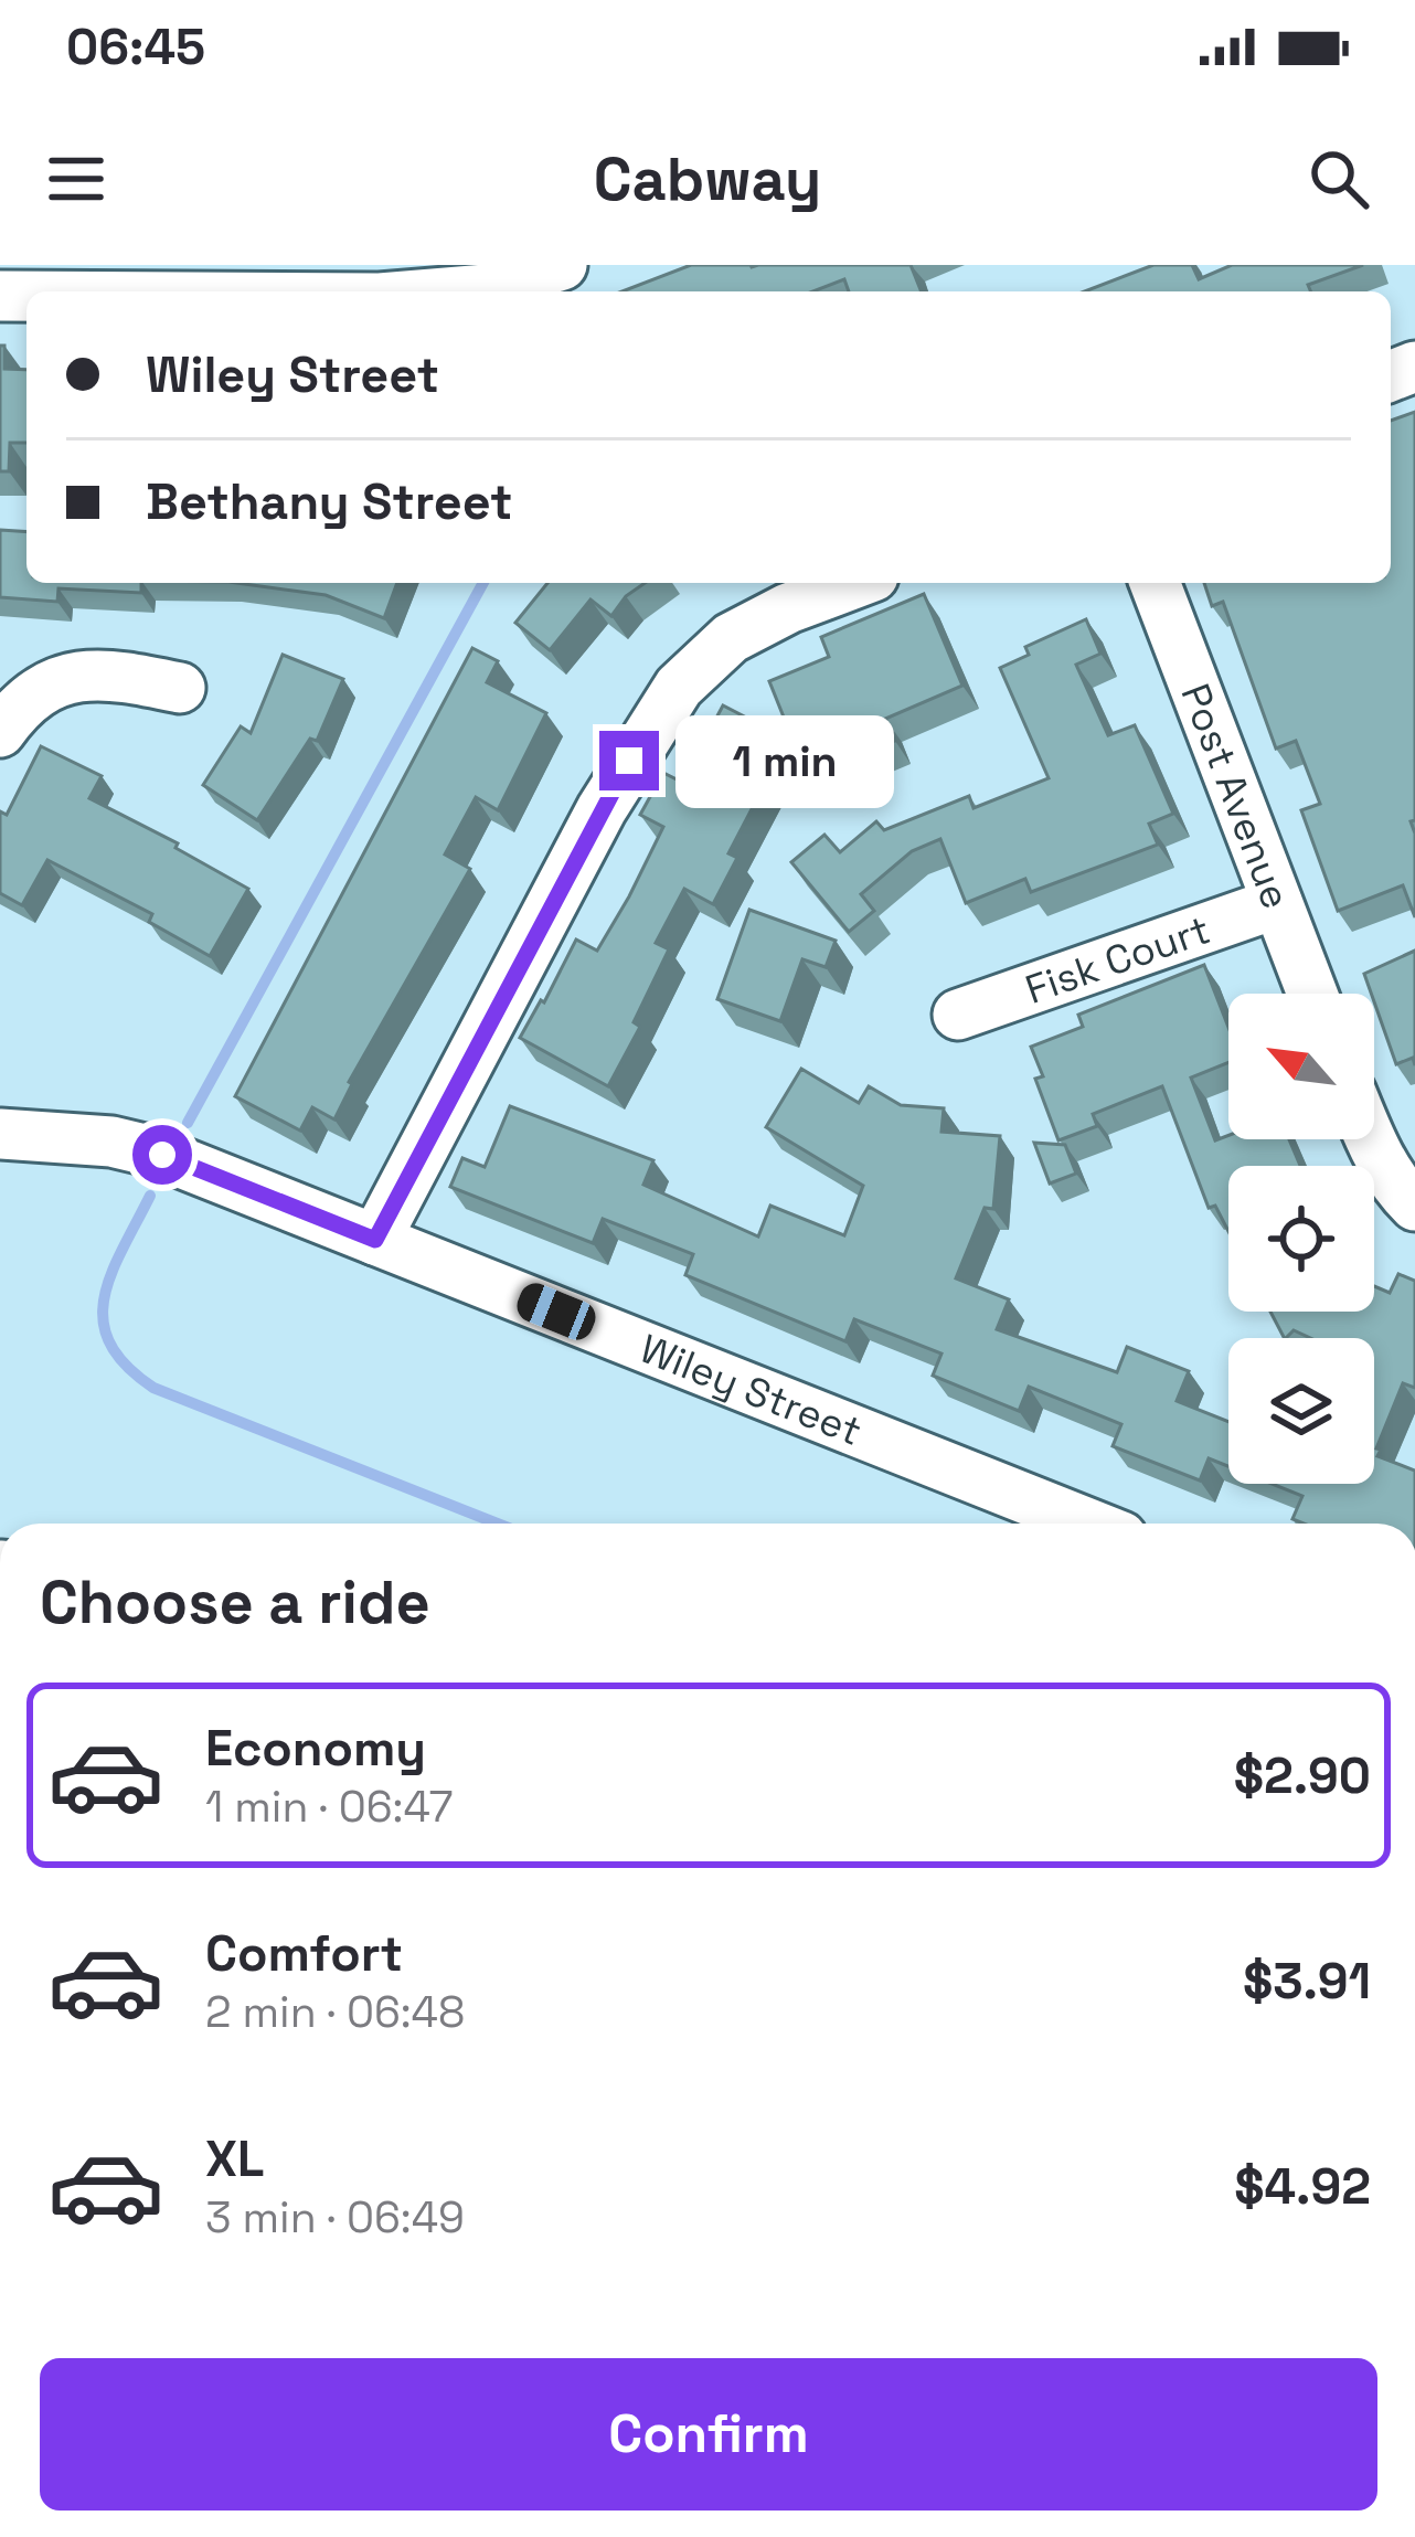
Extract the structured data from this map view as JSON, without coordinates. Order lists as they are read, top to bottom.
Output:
{
  "streets": {
    "street": ["Post Avenue", "Fisk Court", "Wiley Street"]
  },
  "crossings": [
    ["Post Avenue", "Fisk Court"]
  ],
  "north": "top left",
  "page": {
    "status": "06:45",
    "header": "Cabway",
    "banner": ["Wiley Street", "Bethany Street"],
    "bubble": "1 min",
    "heading": "Choose a ride",
    "list": [
      {
        "name": "Economy",
        "note": "1 min · 06:47",
        "value": "$2.90"
      },
      {
        "name": "Comfort",
        "note": "2 min · 06:48",
        "value": "$3.91"
      },
      {
        "name": "XL",
        "note": "3 min · 06:49",
        "value": "$4.92"
      }
    ],
    "buttons": "Confirm"
  }
}
